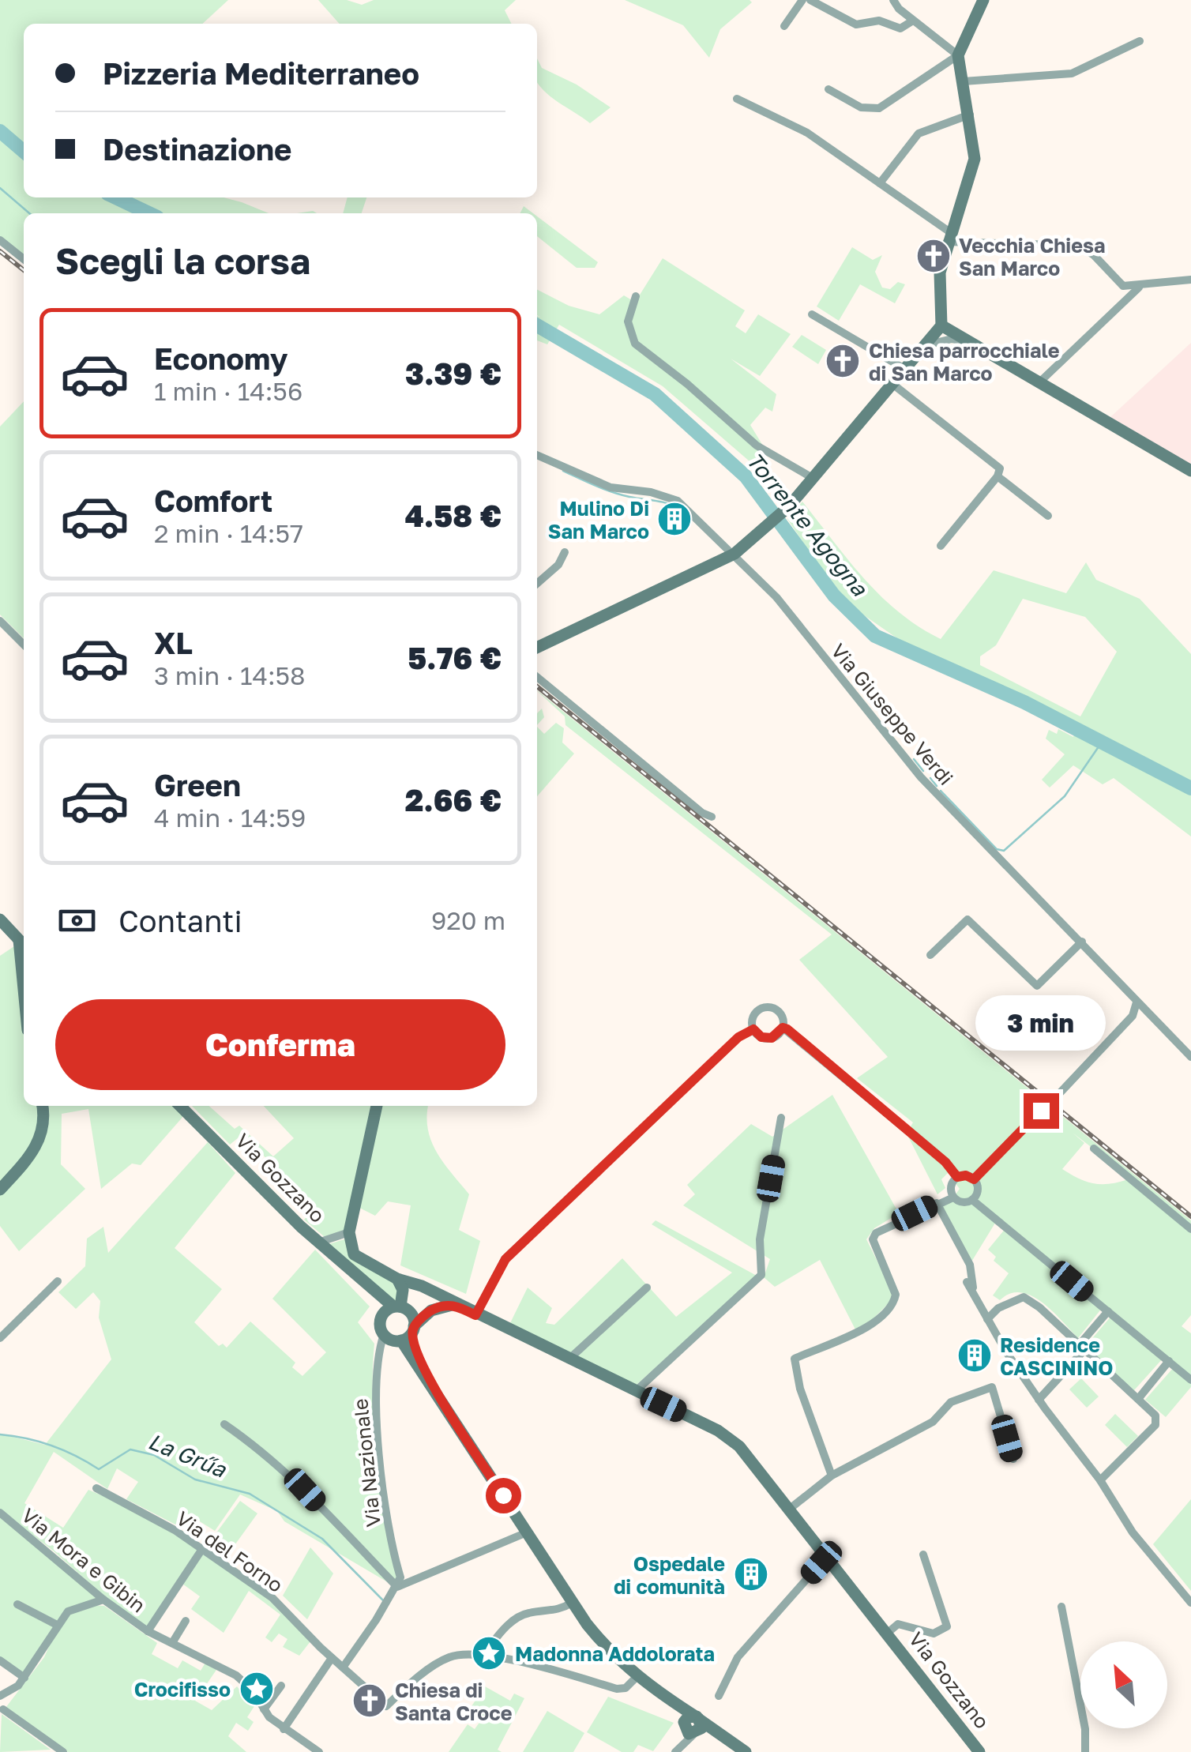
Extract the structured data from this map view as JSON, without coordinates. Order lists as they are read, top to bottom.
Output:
{
  "streets": {
    "street": [
      "Via Giuseppe Verdi",
      "Via Gozzano",
      "Via Nazionale",
      "Via del Forno",
      "Via Mora e Gibin"
    ]
  },
  "crossings": [
    ["Via del Forno", "Via Mora e Gibin"]
  ],
  "water": ["Torrente Agogna", "La Grűa"],
  "places": {
    "church": ["Vecchia Chiesa San Marco", "Chiesa parrocchiale di San Marco", "Chiesa di Santa Croce"],
    "building": ["Mulino Di San Marco", "Residence CASCININO", "Ospedale di comunità"],
    "place": ["Madonna Addolorata", "Crocifisso"]
  },
  "north": "top left",
  "page": {
    "banner": ["Pizzeria Mediterraneo", "Destinazione"],
    "heading": "Scegli la corsa",
    "list": [
      {
        "name": "Economy",
        "note": "1 min · 14:56",
        "value": "3.39 €"
      },
      {
        "name": "Comfort",
        "note": "2 min · 14:57",
        "value": "4.58 €"
      },
      {
        "name": "XL",
        "note": "3 min · 14:58",
        "value": "5.76 €"
      },
      {
        "name": "Green",
        "note": "4 min · 14:59",
        "value": "2.66 €"
      }
    ],
    "pay": ["Contanti", "920 m"],
    "buttons": "Conferma",
    "bubble": "3 min"
  }
}
